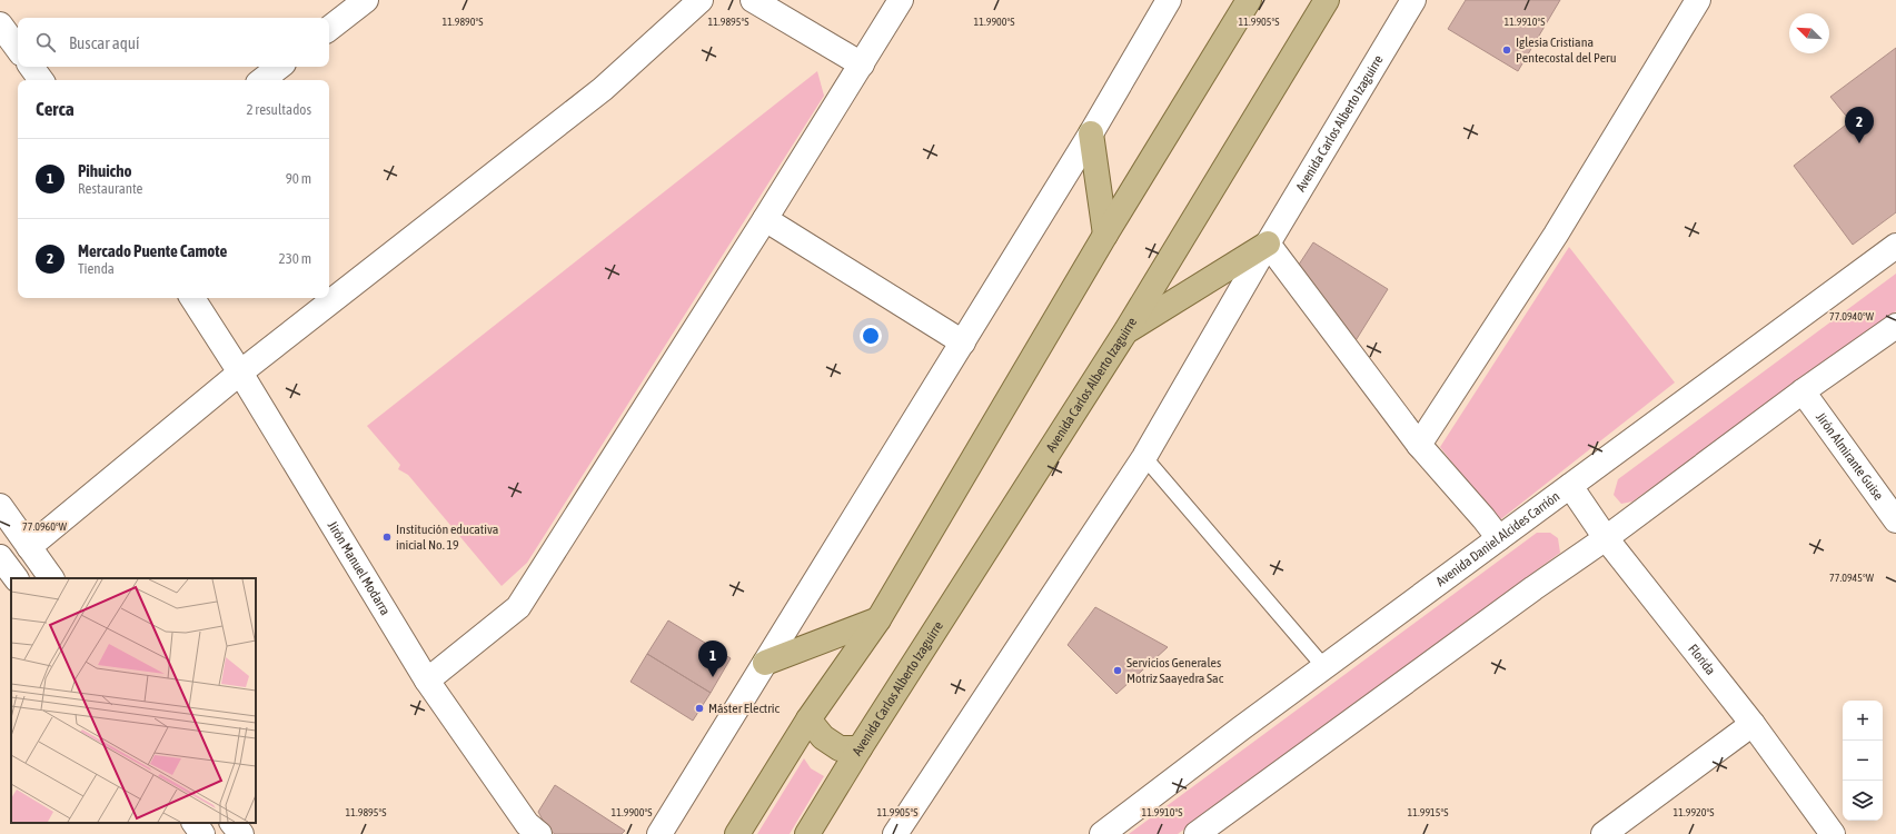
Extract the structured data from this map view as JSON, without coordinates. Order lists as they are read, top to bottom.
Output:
{
  "streets": {
    "main road": ["Avenida Carlos Alberto Izaguirre"],
    "street": [
      "Jirón Almirante Guise",
      "Avenida Daniel Alcides Carrión",
      "Jirón Manuel Modarra",
      "Florida"
    ]
  },
  "crossings": [
    ["Avenida Daniel Alcides Carrión", "Florida"]
  ],
  "places": [
    "Iglesia Cristiana Pentecostal del Peru",
    "Institución educativa inicial No. 19",
    "Servicios Generales Motriz Saayedra Sac",
    "Máster Electric"
  ],
  "north": "top left",
  "page": {
    "search": "Buscar aquí",
    "heading": ["Cerca", "2 resultados"],
    "pins": ["2", "1"],
    "list": [
      {
        "mark": "1",
        "name": "Pihuicho",
        "note": "Restaurante",
        "value": "90 m"
      },
      {
        "mark": "2",
        "name": "Mercado Puente Camote",
        "note": "Tienda",
        "value": "230 m"
      }
    ],
    "map_buttons": ["+", "−"]
  },
  "coordinates": [
    "11.9890°S",
    "11.9895°S",
    "11.9900°S",
    "11.9905°S",
    "11.9910°S",
    "77.0940°W",
    "77.0960°W",
    "77.0945°W",
    "11.9915°S",
    "11.9920°S"
  ]
}
